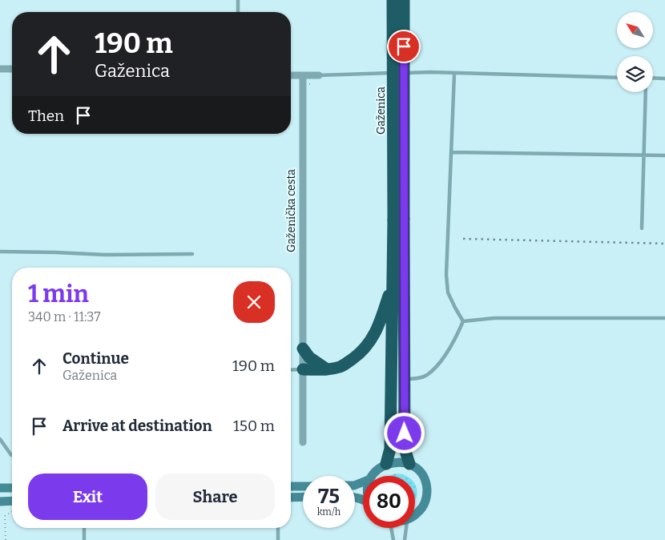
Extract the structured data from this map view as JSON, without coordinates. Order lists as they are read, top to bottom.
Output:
{
  "streets": {
    "highway": ["Gaženica"],
    "street": ["Gaženička cesta"]
  },
  "north": "top left",
  "page": {
    "turn": ["190 m", "Gaženica"],
    "then": "Then",
    "heading": ["1 min", "340 m · 11:37"],
    "list": [
      {
        "name": "Continue",
        "note": "Gaženica",
        "value": "190 m"
      },
      {
        "name": "Arrive at destination",
        "value": "150 m"
      }
    ],
    "buttons": ["Exit", "Share"],
    "speed": "75 km/h",
    "limit": "80"
  }
}
